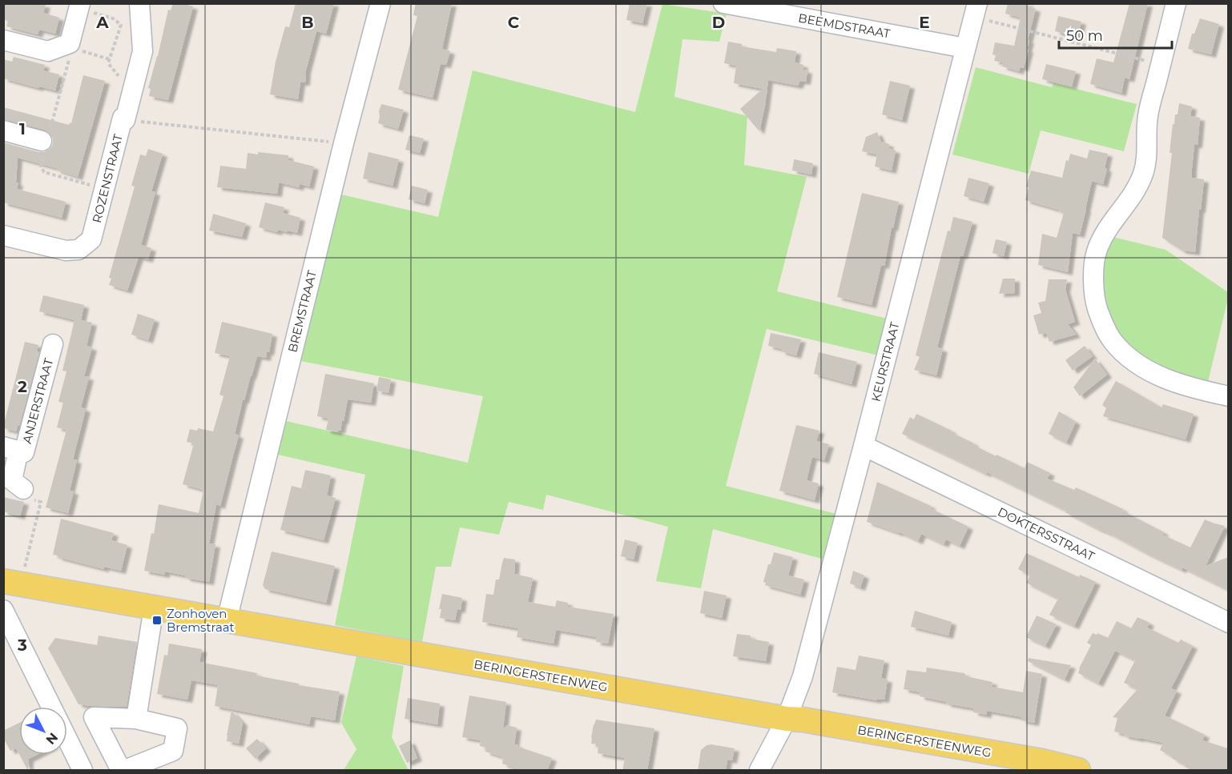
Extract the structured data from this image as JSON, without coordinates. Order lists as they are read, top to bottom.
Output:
{
  "streets": {
    "main road": ["BERINGERSTEENWEG"],
    "street": [
      "BEEMDSTRAAT",
      "ROZENSTRAAT",
      "BREMSTRAAT",
      "KEURSTRAAT",
      "ANJERSTRAAT",
      "DOKTERSSTRAAT"
    ]
  },
  "crossings": [
    ["BEEMDSTRAAT", "KEURSTRAAT"],
    ["BREMSTRAAT", "BERINGERSTEENWEG"],
    ["KEURSTRAAT", "DOKTERSSTRAAT"],
    ["KEURSTRAAT", "BERINGERSTEENWEG"]
  ],
  "places": {
    "transit": ["Zonhoven Bremstraat"]
  },
  "scale_bar": "50 m",
  "north": "bottom right",
  "grid": {
    "columns": [
      "A",
      "B",
      "C",
      "D",
      "E"
    ],
    "rows": ["1", "2", "3"]
  }
}
